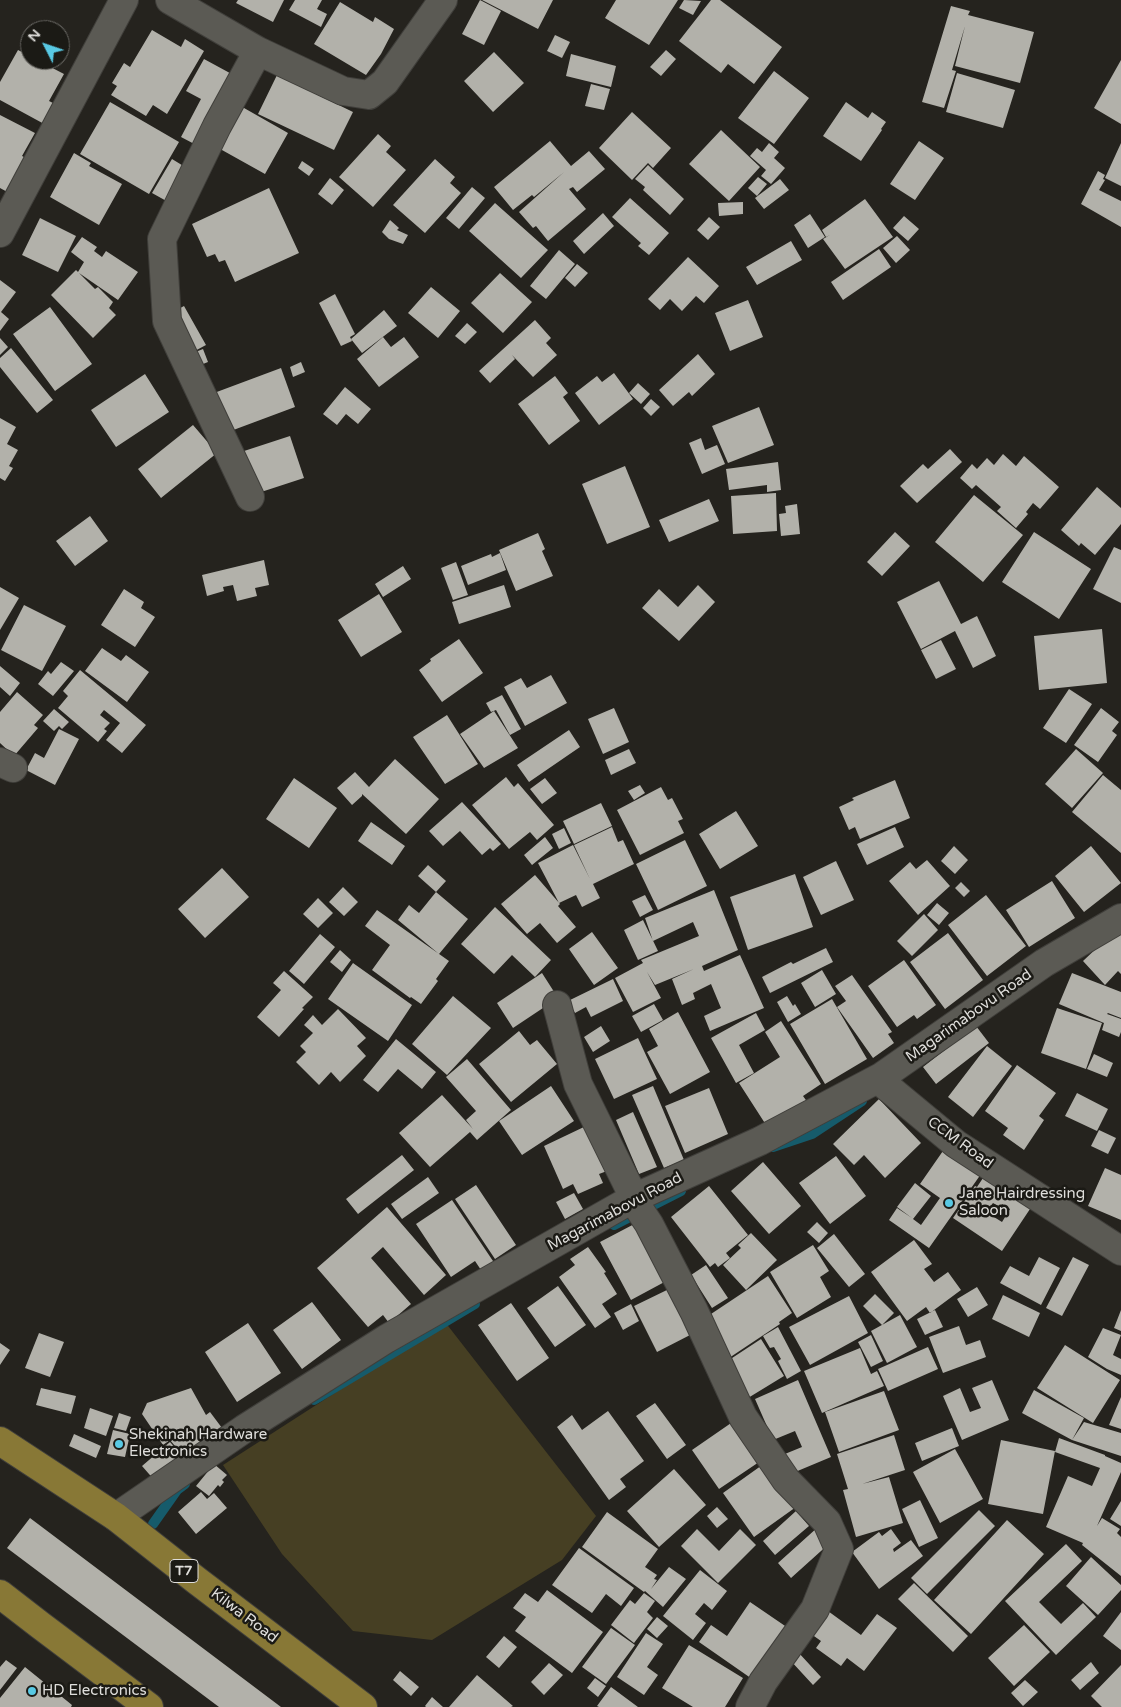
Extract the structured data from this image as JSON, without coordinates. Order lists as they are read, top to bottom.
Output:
{
  "streets": {
    "highway": ["T7", "Kilwa Road"],
    "street": ["Magarimabovu Road", "CCM Road"]
  },
  "crossings": [
    ["Magarimabovu Road", "CCM Road"],
    ["Magarimabovu Road", "Kilwa Road"]
  ],
  "places": ["Jane Hairdressing Saloon", "Shekinah Hardware Electronics", "HD Electronics"],
  "north": "top left"
}
